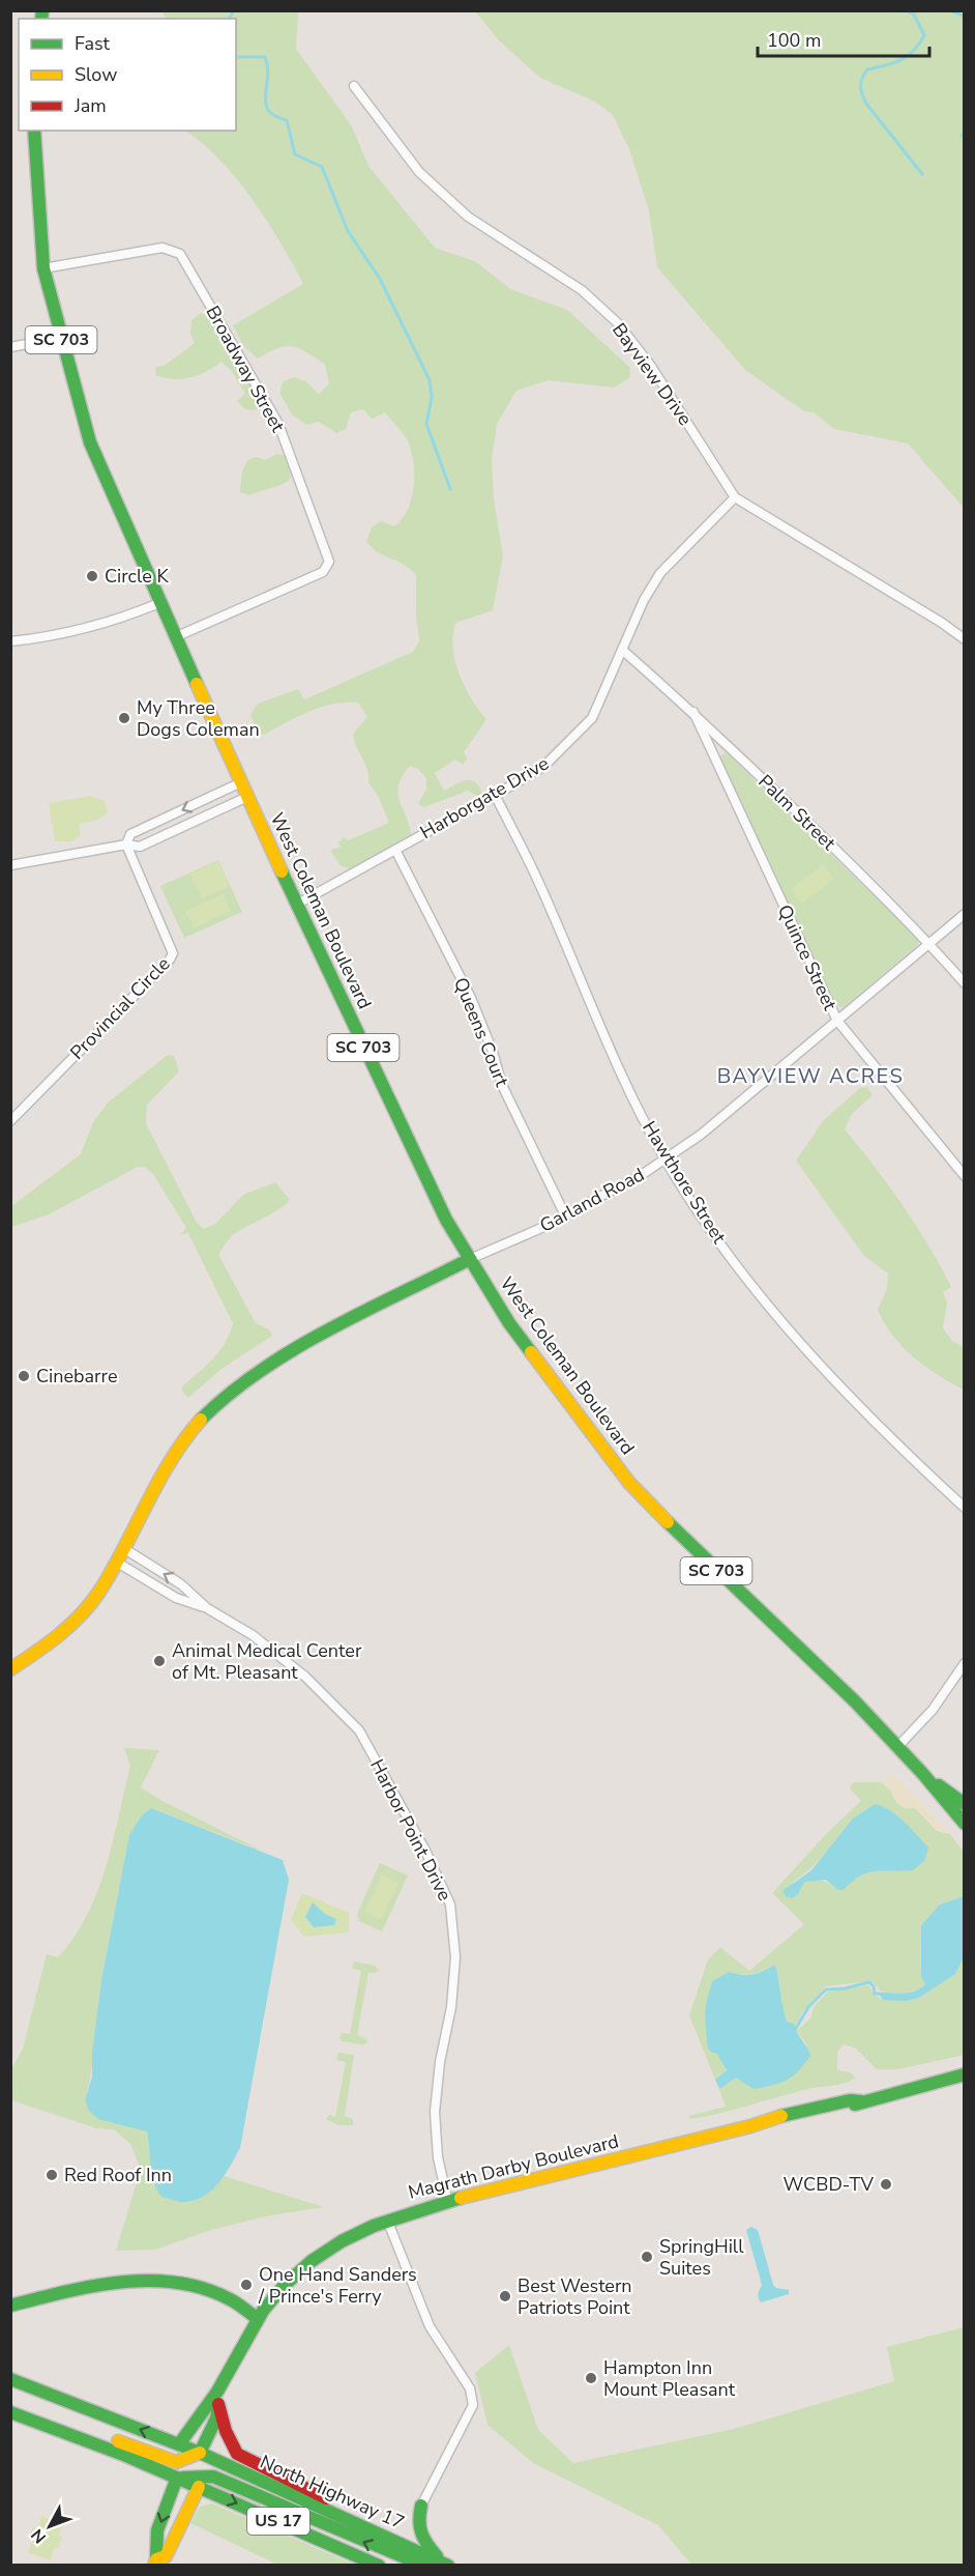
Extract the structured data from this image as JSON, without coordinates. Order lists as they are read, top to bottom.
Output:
{
  "streets": {
    "main road": [
      "SC 703",
      "West Coleman Boulevard",
      "Magrath Darby Boulevard",
      "North Highway 17",
      "US 17"
    ],
    "street": [
      "Broadway Street",
      "Bayview Drive",
      "Harborgate Drive",
      "Palm Street",
      "Quince Street",
      "Provincial Circle",
      "Queens Court",
      "Hawthore Street",
      "Garland Road",
      "Harbor Point Drive"
    ]
  },
  "crossings": [
    ["Broadway Street", "West Coleman Boulevard"],
    ["Bayview Drive", "Harborgate Drive"],
    ["Harborgate Drive", "Palm Street"],
    ["Harborgate Drive", "West Coleman Boulevard"],
    ["Harborgate Drive", "Queens Court"],
    ["Harborgate Drive", "Hawthore Street"],
    ["Palm Street", "Quince Street"],
    ["Palm Street", "Garland Road"],
    ["West Coleman Boulevard", "Garland Road"],
    ["Quince Street", "Garland Road"],
    ["Queens Court", "Garland Road"],
    ["Hawthore Street", "Garland Road"],
    ["Harbor Point Drive", "Magrath Darby Boulevard"],
    ["Magrath Darby Boulevard", "North Highway 17"],
    ["Magrath Darby Boulevard", "US 17"],
    ["North Highway 17", "US 17"]
  ],
  "districts": ["BAYVIEW ACRES"],
  "places": [
    "Circle K",
    "My Three Dogs Coleman",
    "Cinebarre",
    "Animal Medical Center of Mt. Pleasant",
    "Red Roof Inn",
    "WCBD-TV",
    "SpringHill Suites",
    "One Hand Sanders / Prince's Ferry",
    "Best Western Patriots Point",
    "Hampton Inn Mount Pleasant"
  ],
  "legend": ["Fast", "Slow", "Jam"],
  "scale_bar": "100 m",
  "north": "bottom left"
}
